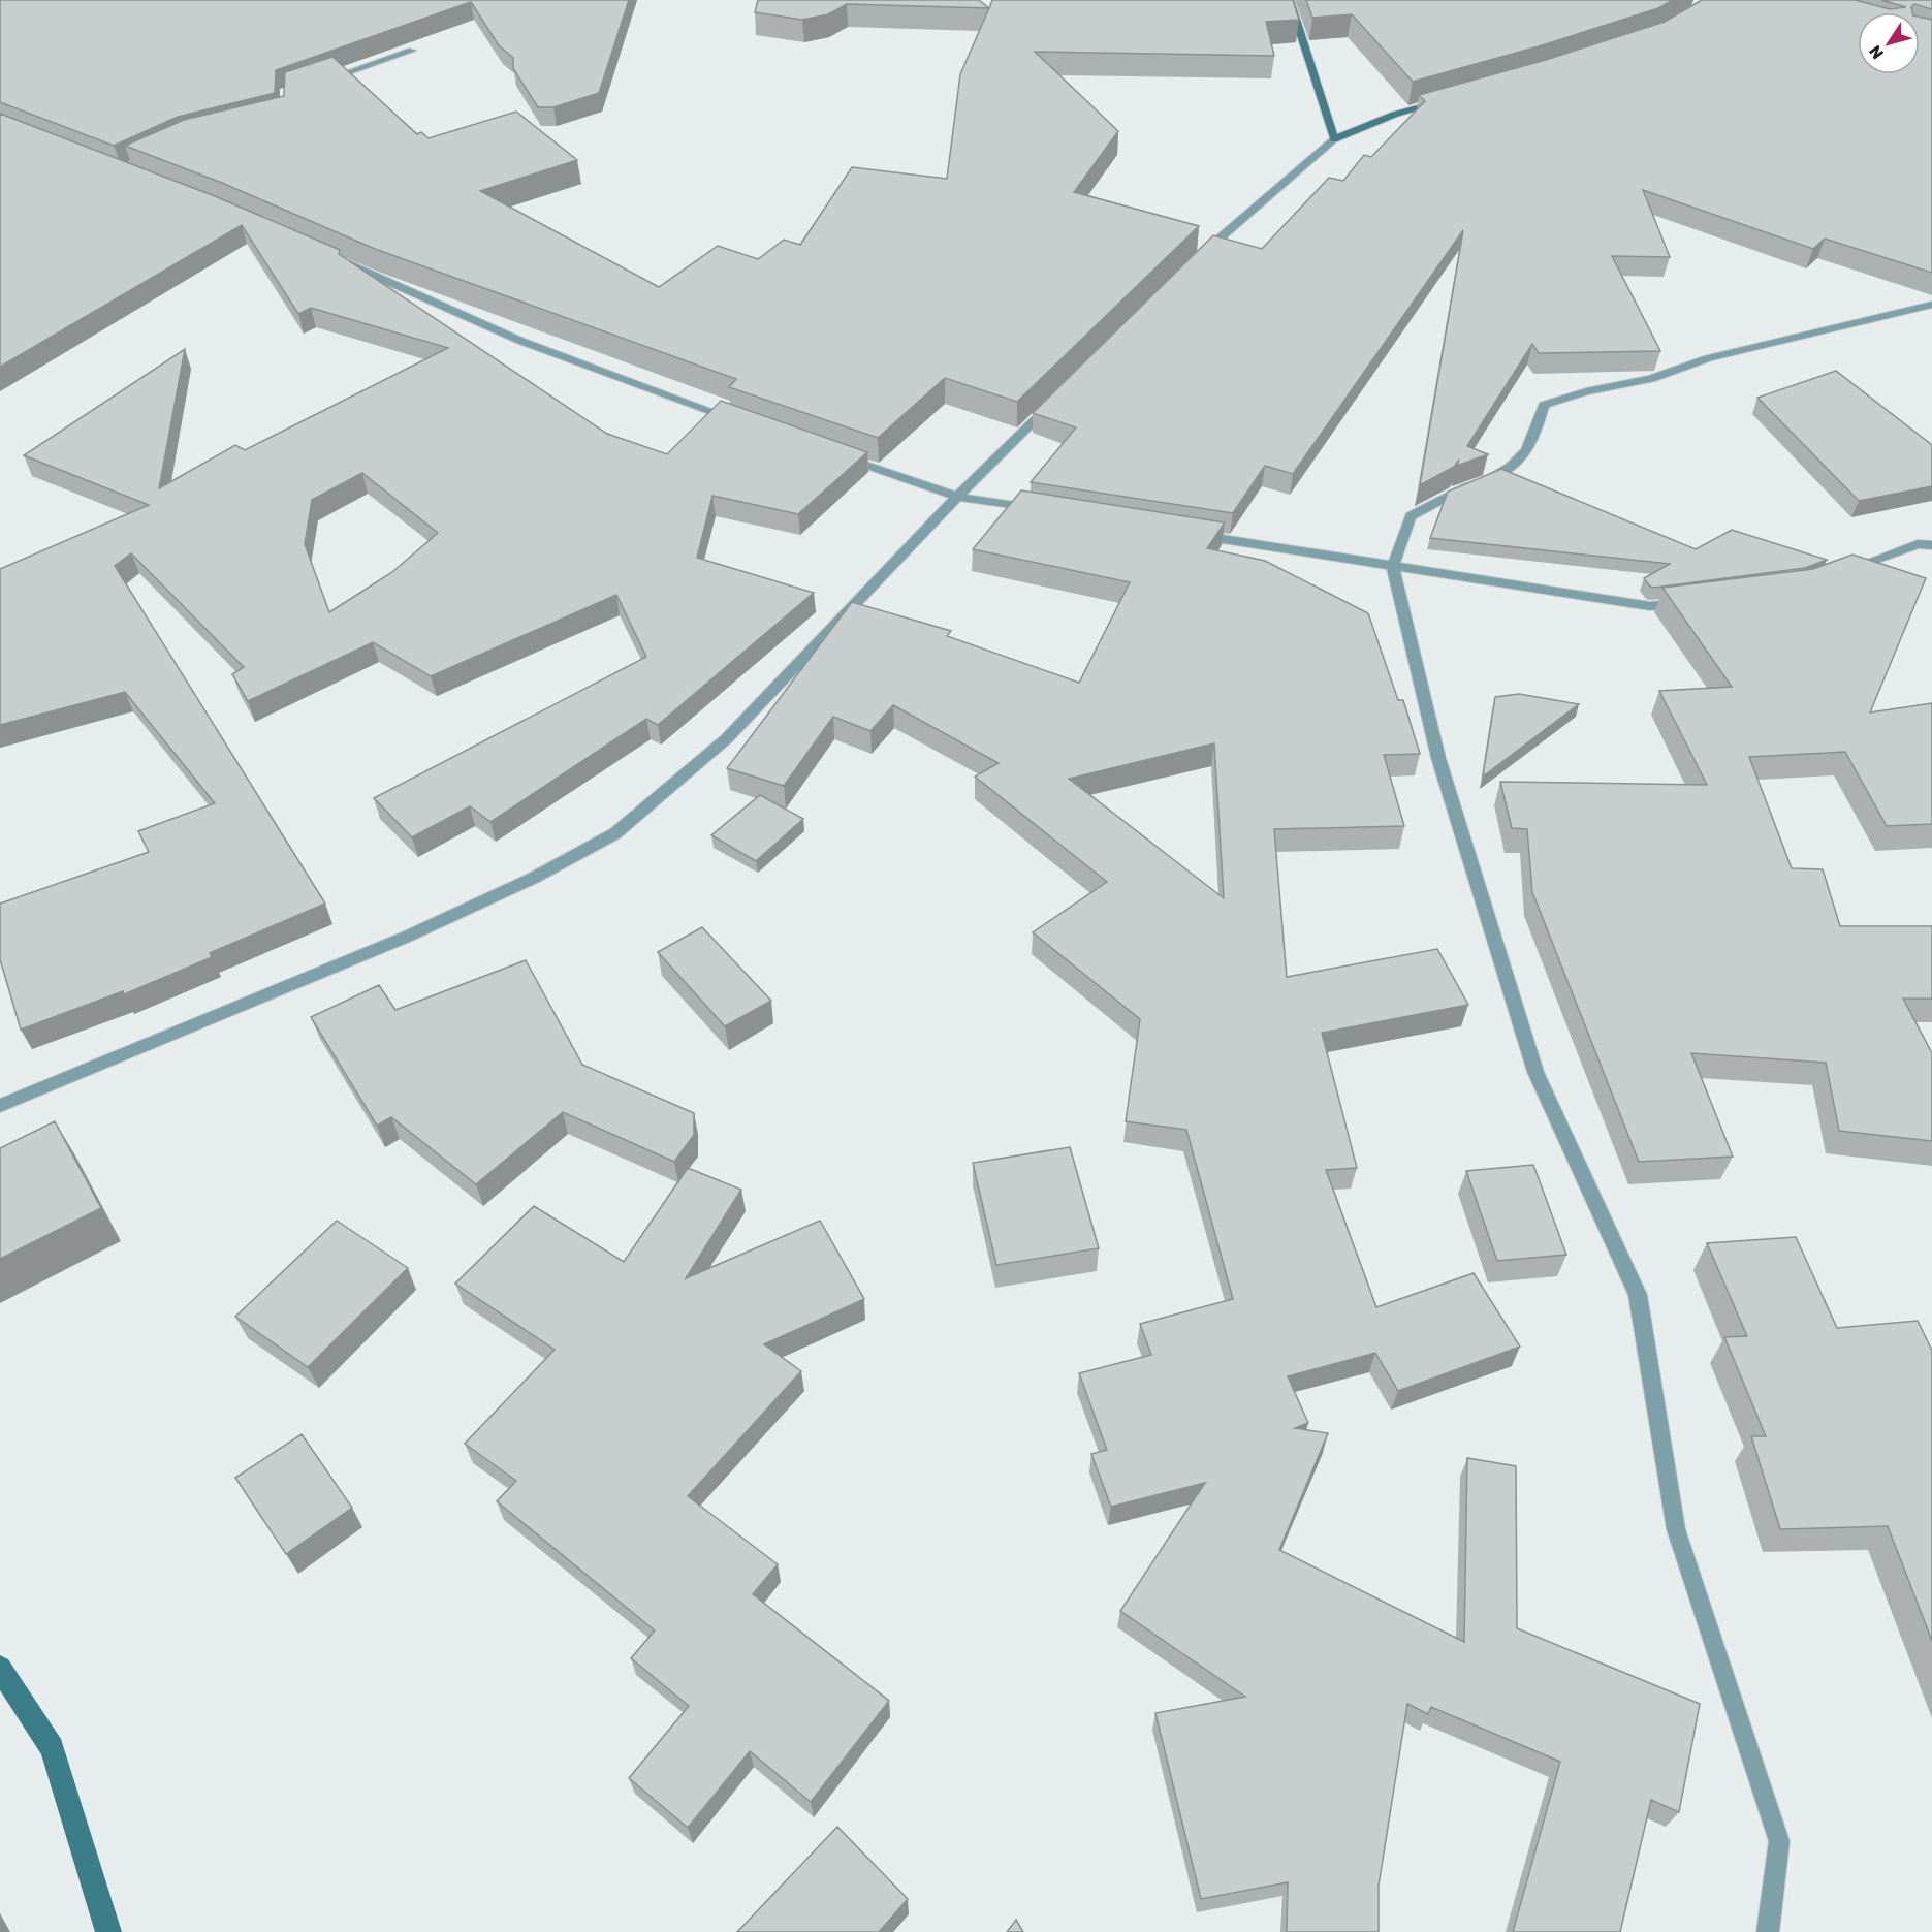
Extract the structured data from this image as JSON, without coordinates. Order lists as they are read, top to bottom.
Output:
{
  "north": "bottom left"
}
